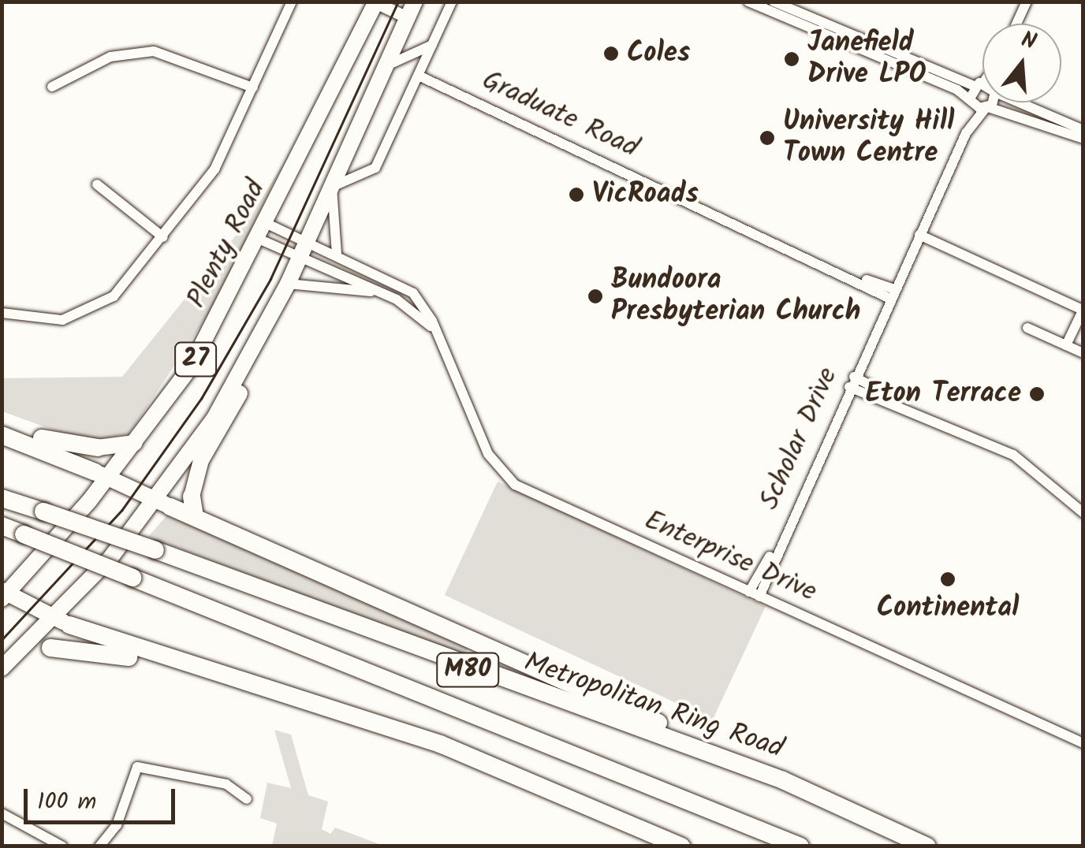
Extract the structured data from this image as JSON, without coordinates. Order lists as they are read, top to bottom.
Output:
{
  "streets": {
    "highway": [
      "Plenty Road",
      "27",
      "M80",
      "Metropolitan Ring Road"
    ],
    "street": ["Graduate Road", "Scholar Drive", "Enterprise Drive"]
  },
  "crossings": [
    ["Graduate Road", "Scholar Drive"],
    ["Plenty Road", "Enterprise Drive"],
    ["Scholar Drive", "Enterprise Drive"]
  ],
  "places": [
    "Coles",
    "Janefield Drive LPO",
    "University Hill Town Centre",
    "VicRoads",
    "Bundoora Presbyterian Church",
    "Eton Terrace",
    "Continental"
  ],
  "scale_bar": "100 m",
  "north": "top"
}
